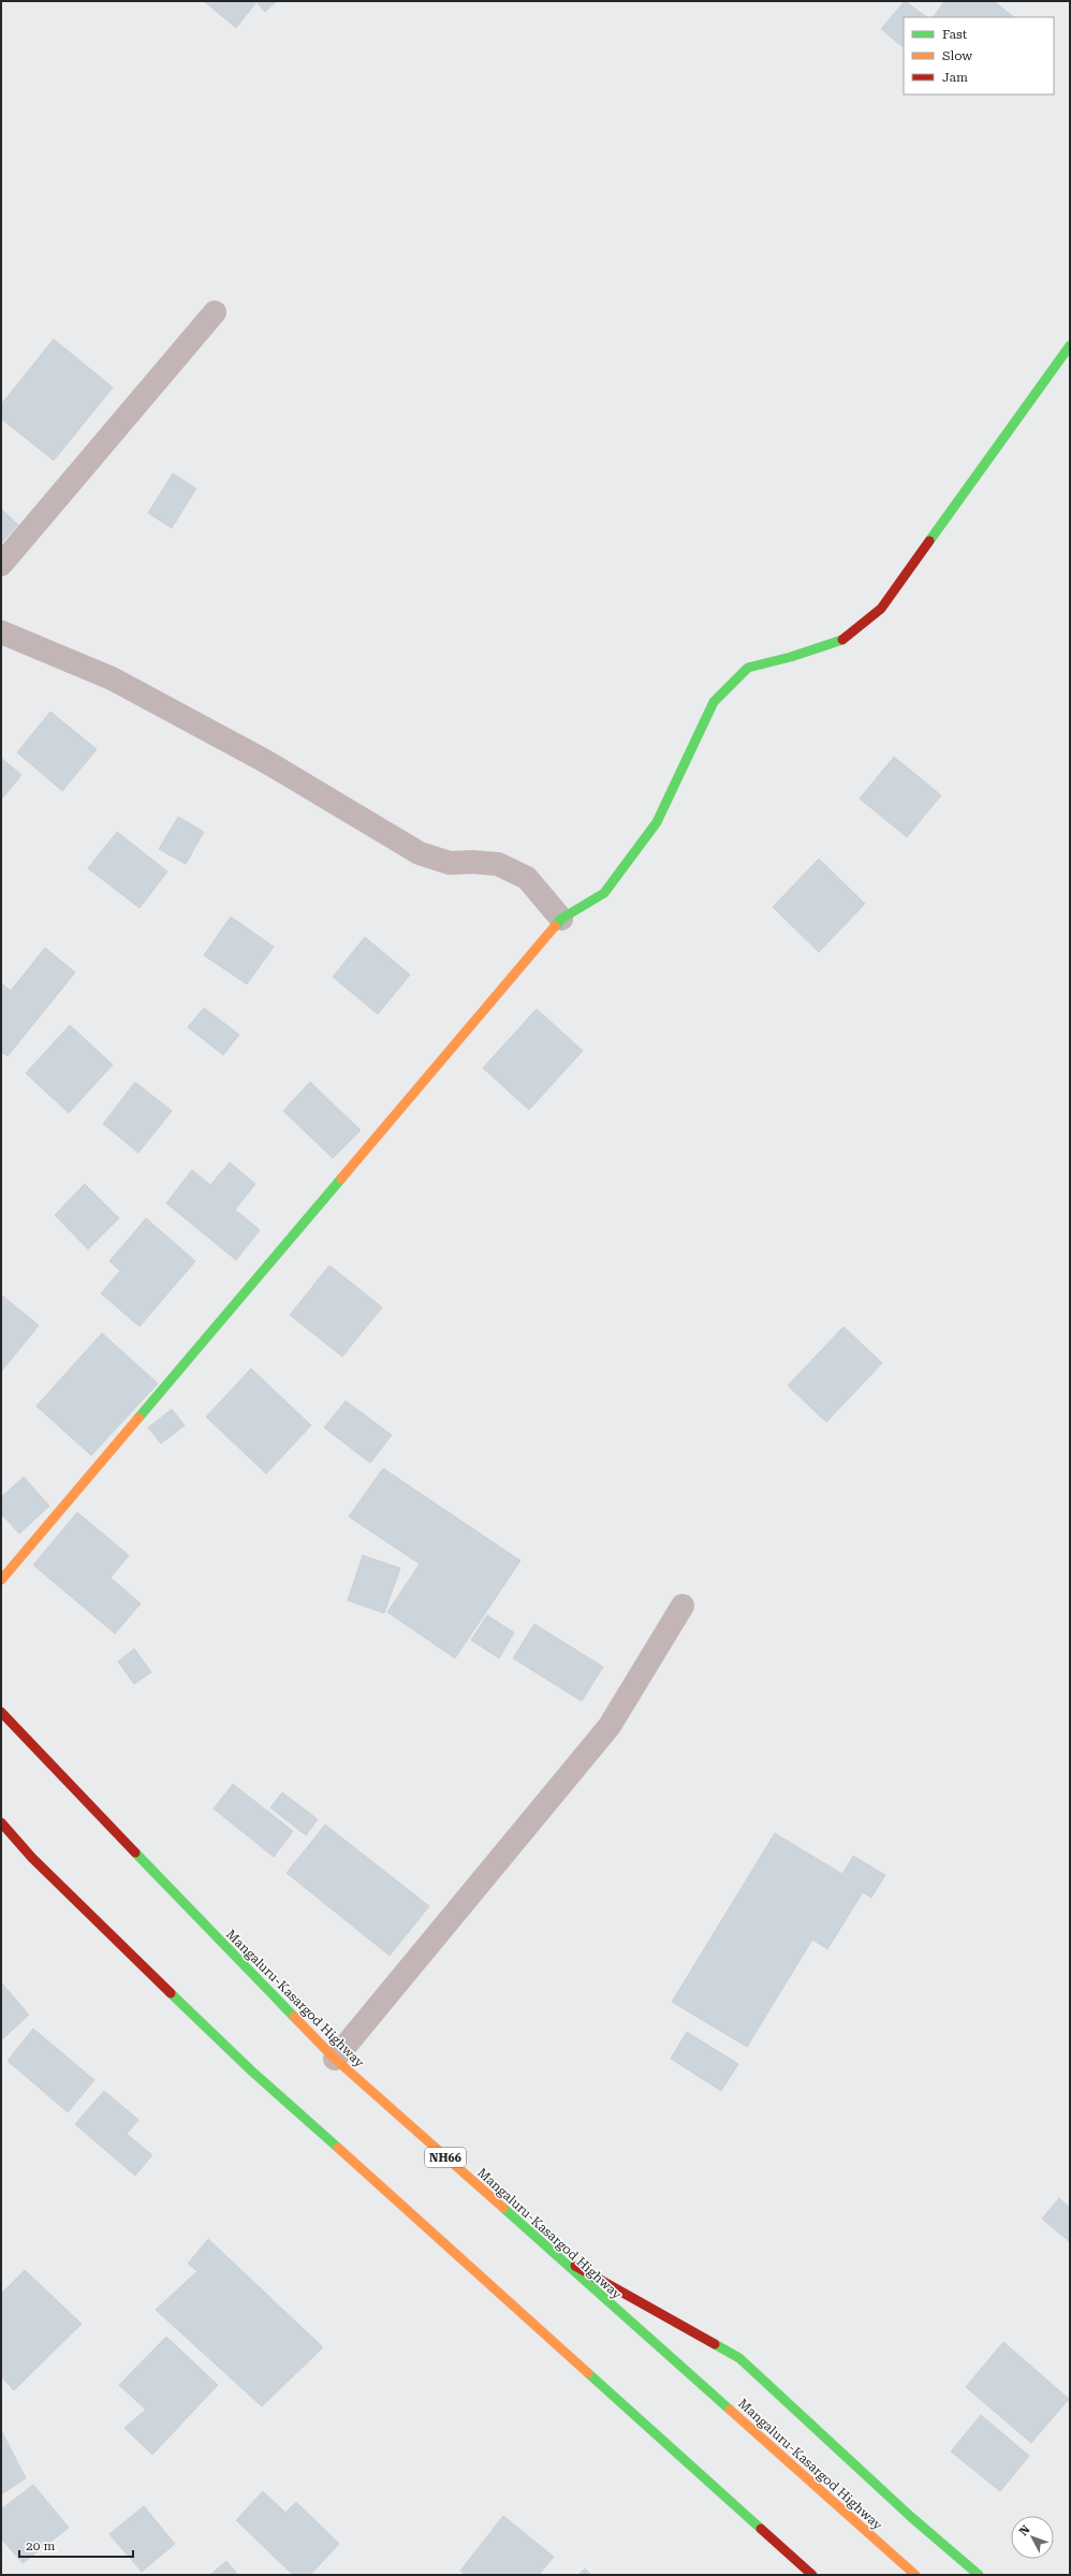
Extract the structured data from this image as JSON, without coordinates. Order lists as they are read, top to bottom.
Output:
{
  "streets": {
    "main road": ["Mangaluru-Kasargod Highway", "NH66"]
  },
  "legend": ["Fast", "Slow", "Jam"],
  "scale_bar": "20 m",
  "north": "top left"
}
